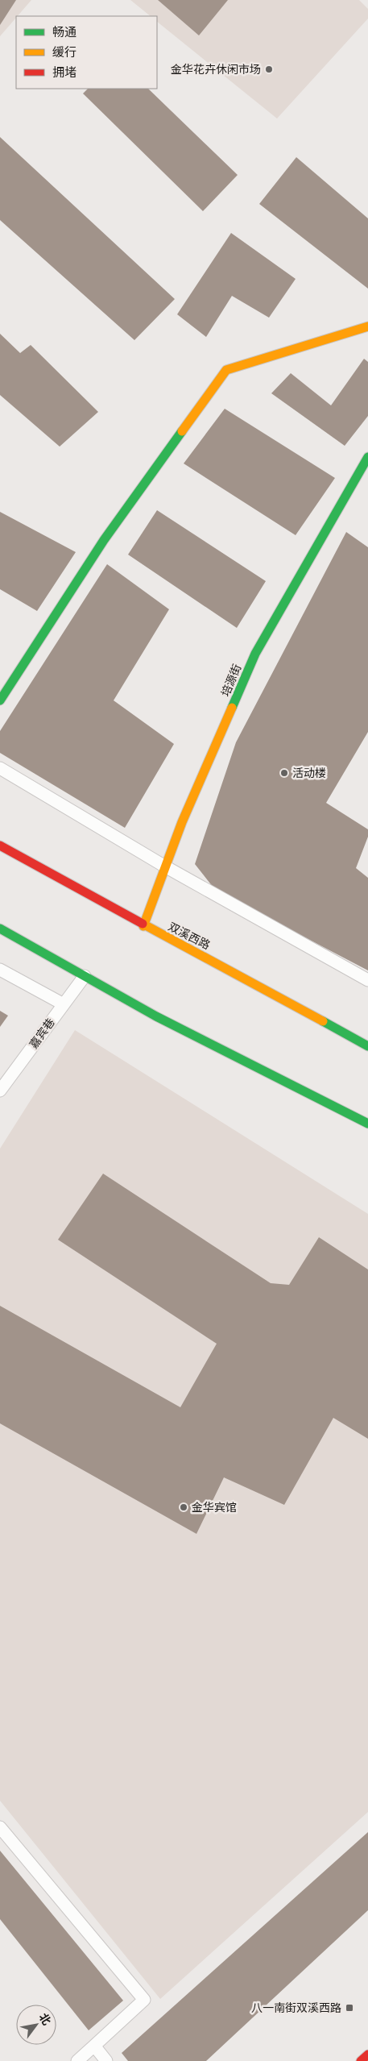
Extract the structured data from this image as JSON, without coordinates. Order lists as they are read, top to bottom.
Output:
{
  "streets": {
    "street": ["培源街", "双溪西路"],
    "lane": ["嘉宾巷"]
  },
  "crossings": [
    ["培源街", "双溪西路"]
  ],
  "places": {
    "other": ["金华花卉休闲市场", "活动楼", "金华宾馆"],
    "transit": ["八一南街双溪西路"]
  },
  "legend": ["畅通", "缓行", "拥堵"],
  "north": "top right"
}
